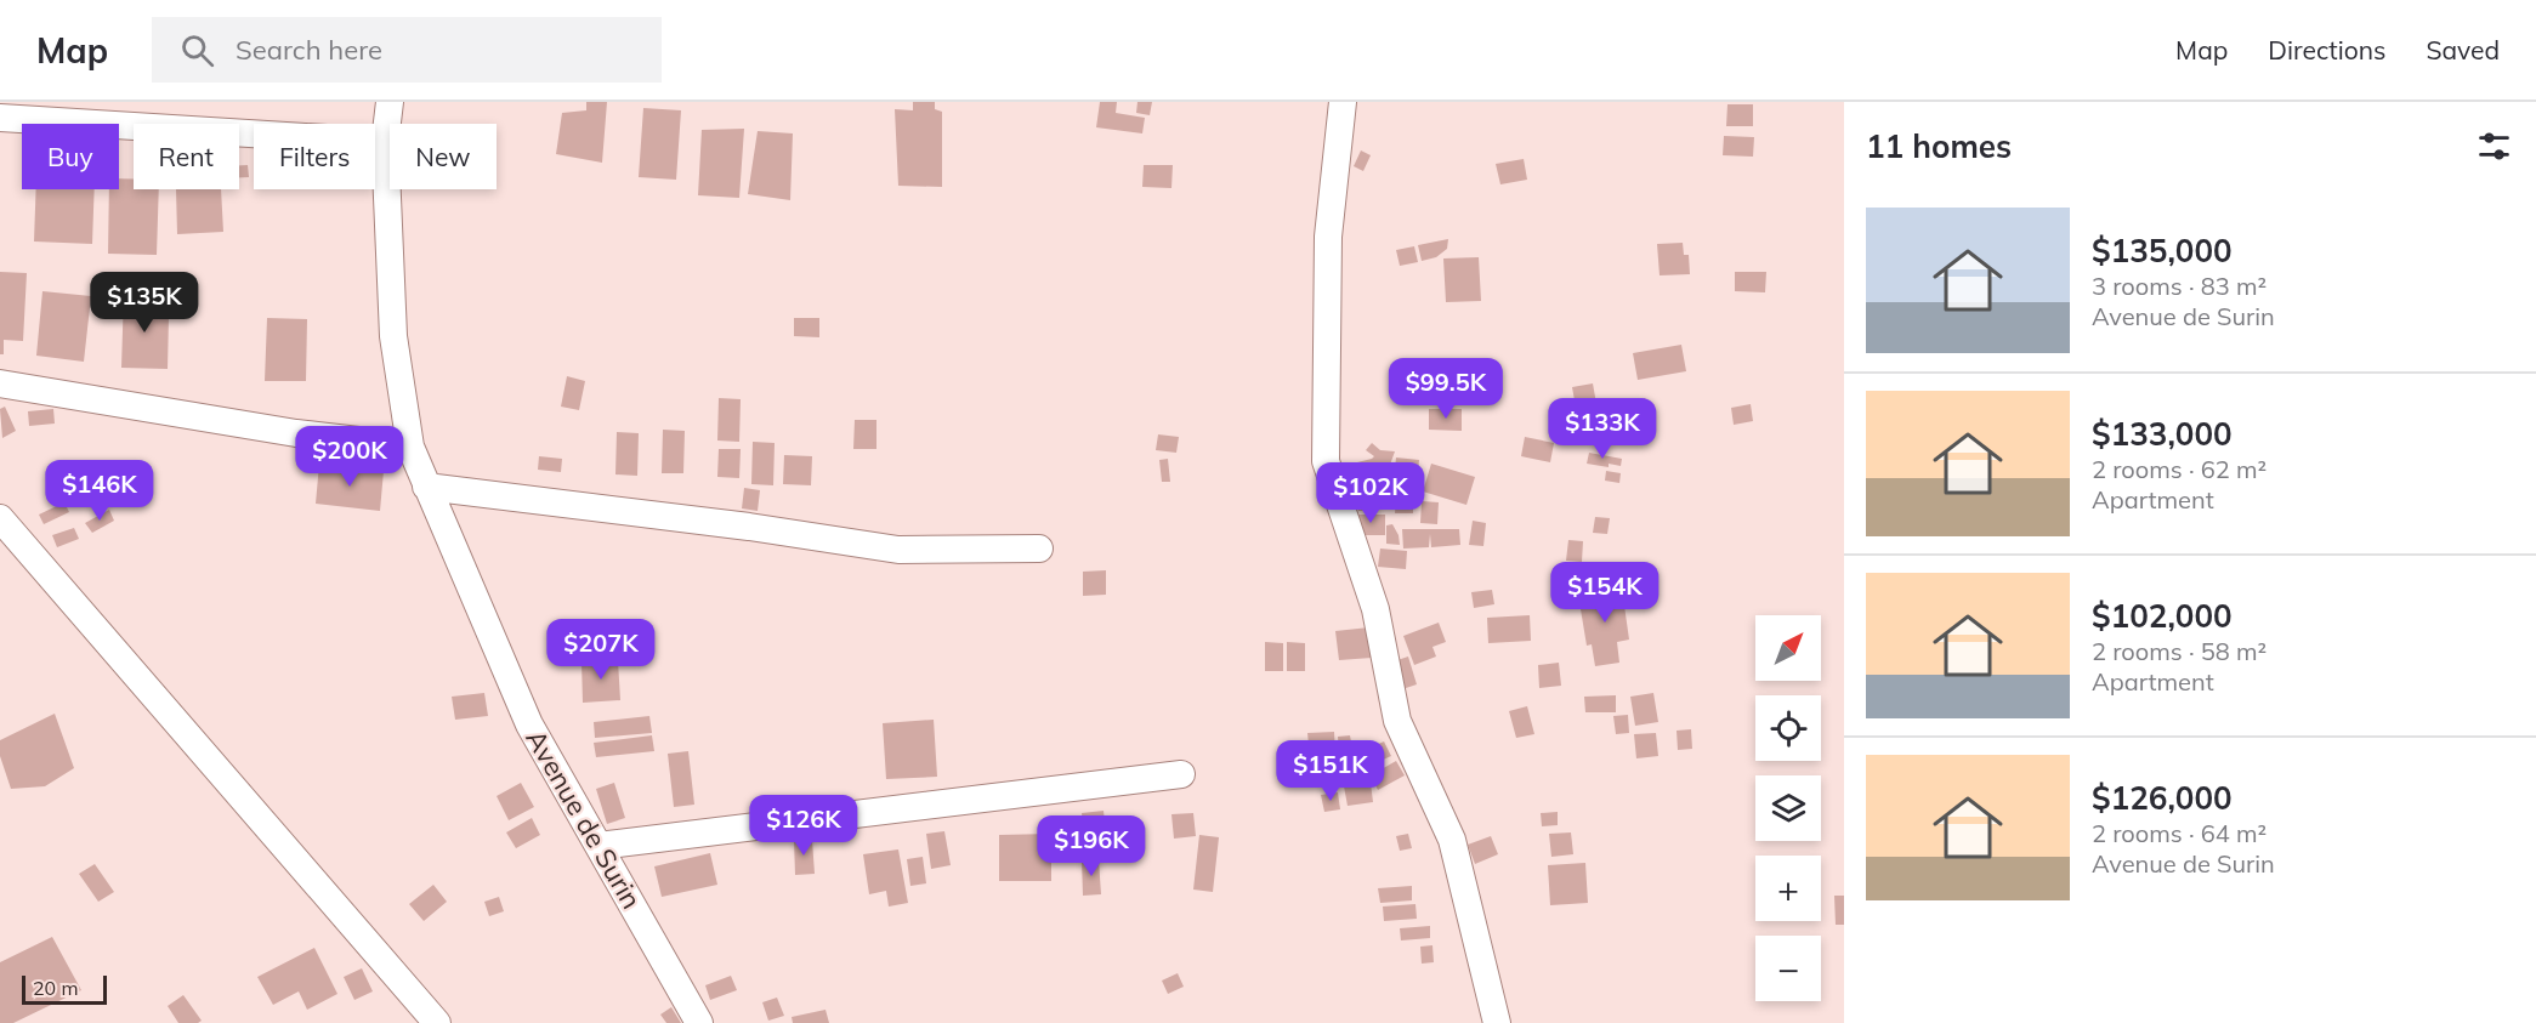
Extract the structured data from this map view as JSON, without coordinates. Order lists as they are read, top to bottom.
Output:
{
  "streets": {
    "street": ["Avenue de Surin"]
  },
  "scale_bar": "20 m",
  "north": "top right",
  "page": {
    "header": "Map",
    "search": "Search here",
    "nav": ["Map", "Directions", "Saved"],
    "heading": "11 homes",
    "chip": [
      "Buy",
      "Rent",
      "Filters",
      "New"
    ],
    "list": [
      {
        "name": "$135,000",
        "note": "3 rooms · 83 m² · Avenue de Surin"
      },
      {
        "name": "$133,000",
        "note": "2 rooms · 62 m² · Apartment"
      },
      {
        "name": "$102,000",
        "note": "2 rooms · 58 m² · Apartment"
      },
      {
        "name": "$126,000",
        "note": "2 rooms · 64 m² · Avenue de Surin"
      }
    ],
    "price": [
      "$135K",
      "$99.5K",
      "$133K",
      "$200K",
      "$146K",
      "$102K",
      "$154K",
      "$207K",
      "$151K",
      "$126K",
      "$196K"
    ],
    "map_buttons": ["+", "−"],
    "scale": "20 m"
  }
}
